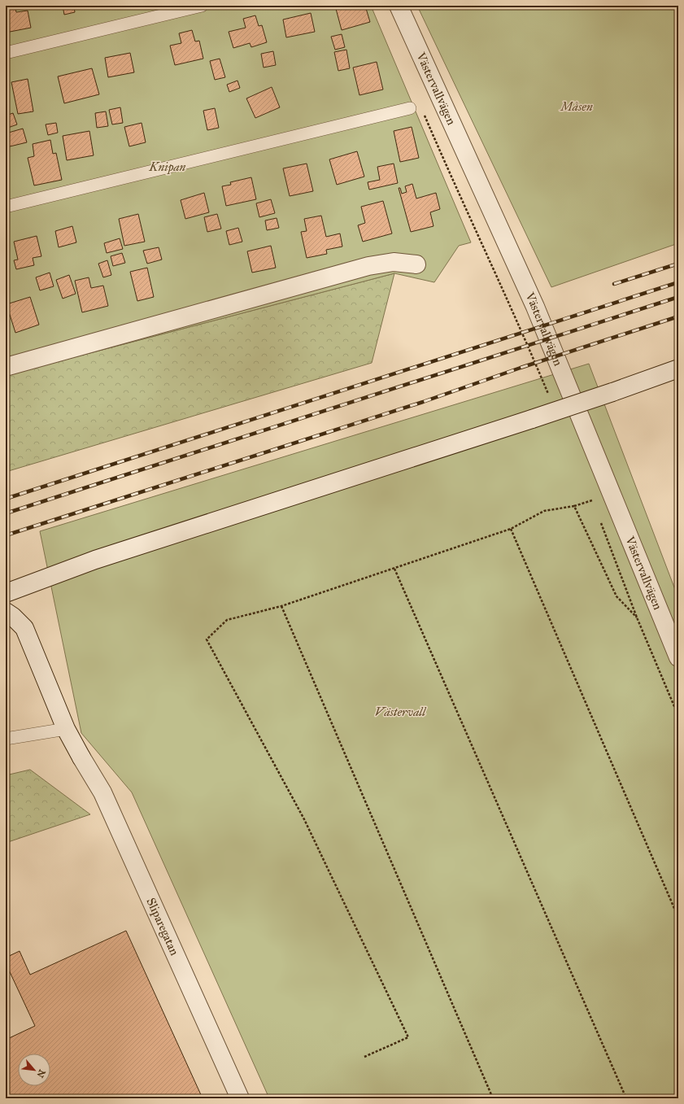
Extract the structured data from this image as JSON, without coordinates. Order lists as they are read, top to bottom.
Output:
{
  "streets": {
    "street": ["Västervallvägen", "Sliparegatan"]
  },
  "parks": ["Måsen", "Knipan", "Västervall"],
  "north": "bottom right"
}
